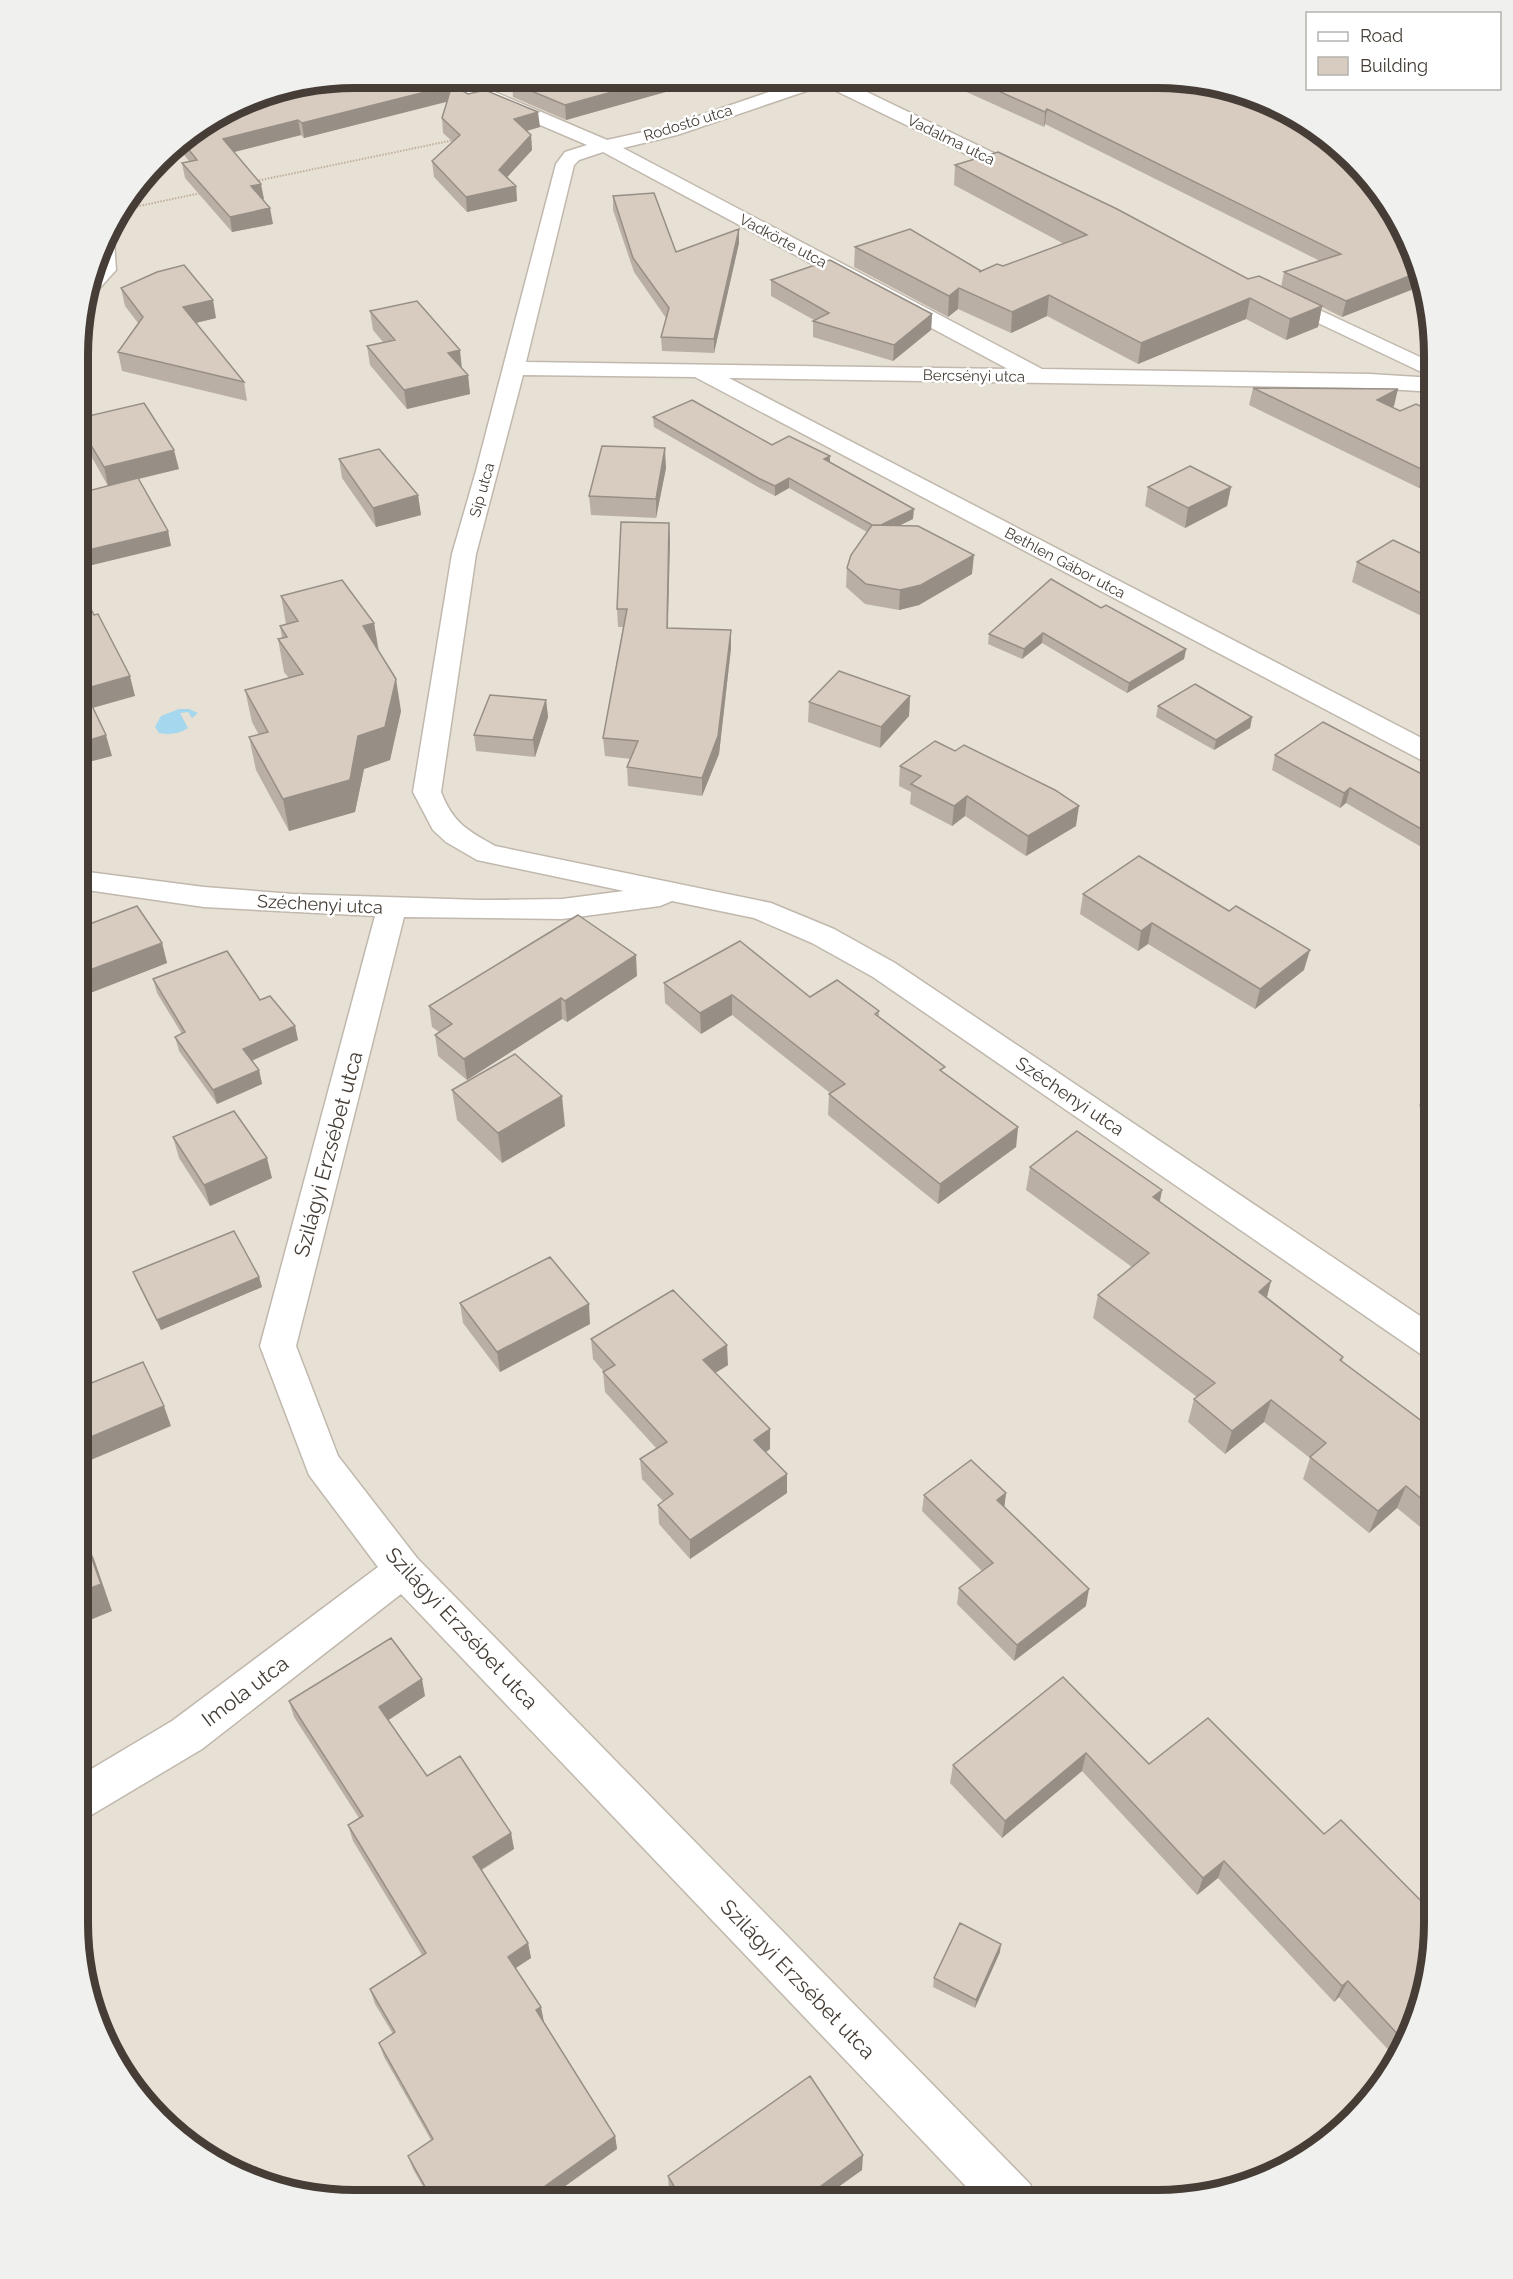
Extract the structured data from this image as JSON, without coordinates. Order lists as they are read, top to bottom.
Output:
{
  "streets": {
    "street": [
      "Rodostó utca",
      "Vadalma utca",
      "Vadkörte utca",
      "Bercsényi utca",
      "Síp utca",
      "Bethlen Gábor utca",
      "Széchenyi utca",
      "Szilágyi Erzsébet utca",
      "Imola utca"
    ]
  },
  "crossings": [
    ["Rodostó utca", "Vadkörte utca"],
    ["Rodostó utca", "Síp utca"],
    ["Vadkörte utca", "Bercsényi utca"],
    ["Bercsényi utca", "Síp utca"],
    ["Bercsényi utca", "Bethlen Gábor utca"],
    ["Síp utca", "Széchenyi utca"],
    ["Széchenyi utca", "Szilágyi Erzsébet utca"],
    ["Szilágyi Erzsébet utca", "Imola utca"]
  ],
  "legend": ["Road", "Building"]
}
